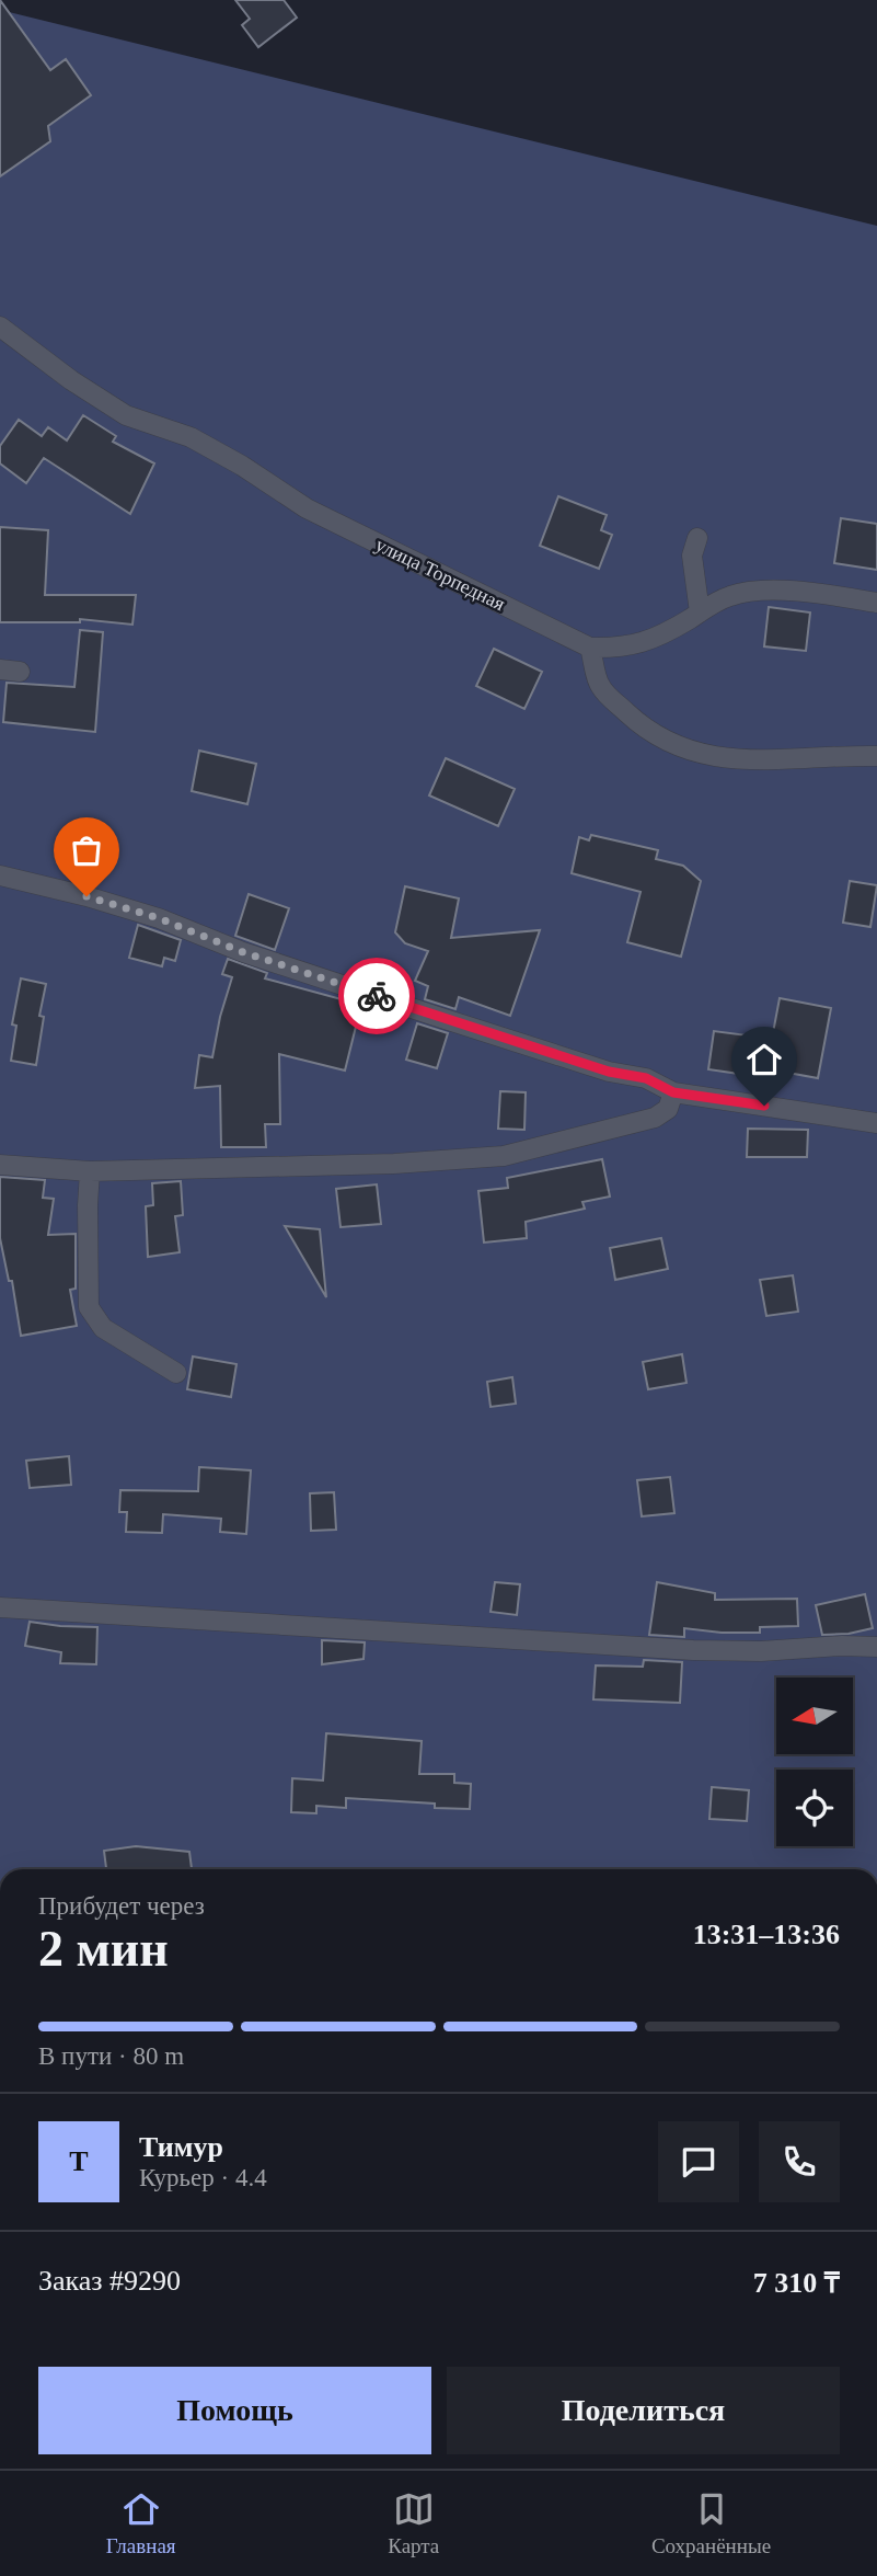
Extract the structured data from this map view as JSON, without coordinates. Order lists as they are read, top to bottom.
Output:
{
  "streets": {
    "street": ["улица Торпедная"]
  },
  "north": "left",
  "page": {
    "heading": ["2 мин", "Прибудет через", "13:31–13:36"],
    "panel": [
      "Тимур",
      "Курьер · 4.4",
      "Заказ #9290",
      "7 310 ₸"
    ],
    "bar": "В пути · 80 m",
    "round": "Т",
    "buttons": ["Помощь", "Поделиться"],
    "tabs": ["Главная", "Карта", "Сохранённые"]
  }
}
